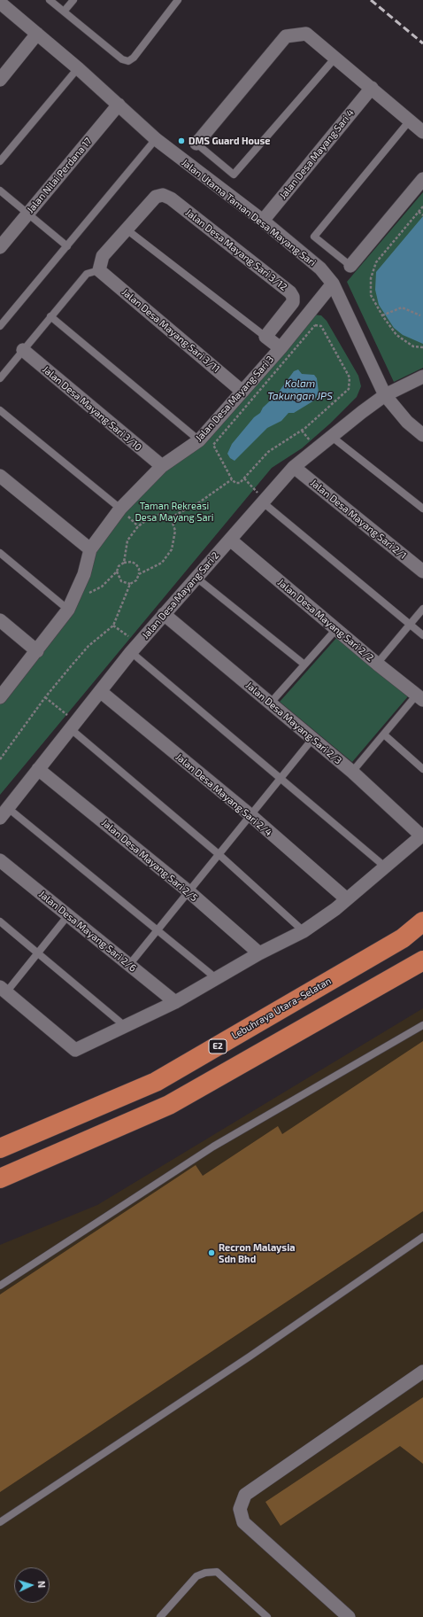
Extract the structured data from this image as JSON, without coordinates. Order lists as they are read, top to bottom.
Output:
{
  "streets": {
    "highway": ["Lebuhraya Utara–Selatan", "E2"],
    "street": [
      "Jalan Desa Mayang Sari 4",
      "Jalan Nilai Perdana 17",
      "Jalan Utama Taman Desa Mayang Sari",
      "Jalan Desa Mayang Sari 3/12",
      "Jalan Desa Mayang Sari 3/11",
      "Jalan Desa Mayang Sari 3",
      "Jalan Desa Mayang Sari 3/10",
      "Jalan Desa Mayang Sari 2/1",
      "Jalan Desa Mayang Sari 2",
      "Jalan Desa Mayang Sari 2/2",
      "Jalan Desa Mayang Sari 2/3",
      "Jalan Desa Mayang Sari 2/4",
      "Jalan Desa Mayang Sari 2/5",
      "Jalan Desa Mayang Sari 2/6"
    ]
  },
  "crossings": [
    ["Jalan Desa Mayang Sari 4", "Jalan Utama Taman Desa Mayang Sari"],
    ["Jalan Nilai Perdana 17", "Jalan Utama Taman Desa Mayang Sari"],
    ["Jalan Utama Taman Desa Mayang Sari", "Jalan Desa Mayang Sari 3"],
    ["Jalan Utama Taman Desa Mayang Sari", "Jalan Desa Mayang Sari 2"],
    ["Jalan Desa Mayang Sari 3/11", "Jalan Desa Mayang Sari 3"],
    ["Jalan Desa Mayang Sari 3", "Jalan Desa Mayang Sari 3/10"],
    ["Jalan Desa Mayang Sari 2/1", "Jalan Desa Mayang Sari 2"],
    ["Jalan Desa Mayang Sari 2", "Jalan Desa Mayang Sari 2/2"],
    ["Jalan Desa Mayang Sari 2", "Jalan Desa Mayang Sari 2/3"],
    ["Jalan Desa Mayang Sari 2", "Jalan Desa Mayang Sari 2/4"],
    ["Jalan Desa Mayang Sari 2", "Jalan Desa Mayang Sari 2/5"]
  ],
  "water": ["Kolam Takungan JPS"],
  "parks": ["Taman Rekreasi Desa Mayang Sari"],
  "places": ["DMS Guard House", "Recron Malaysia Sdn Bhd"],
  "north": "right"
}
